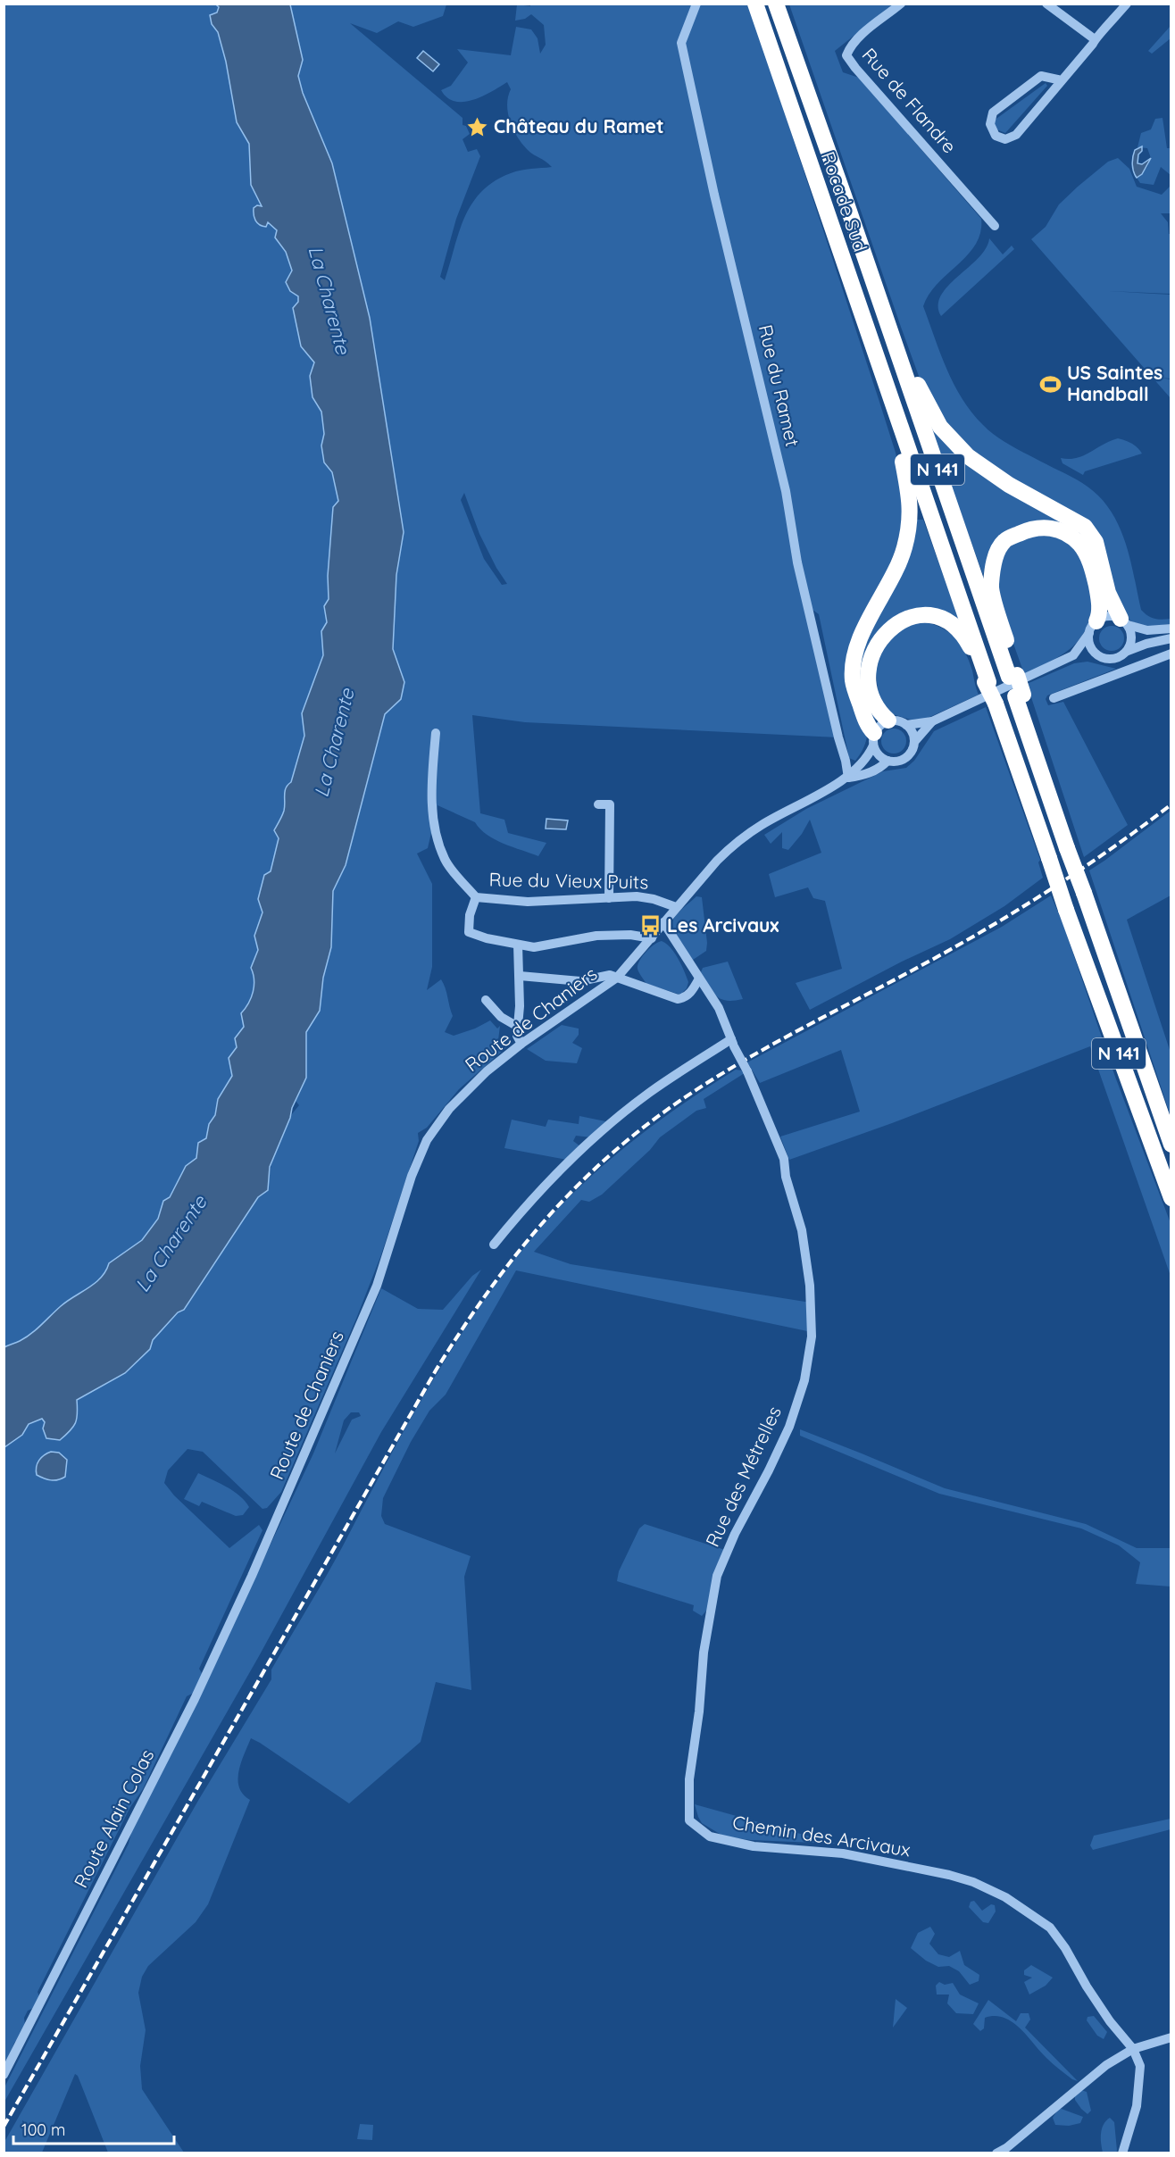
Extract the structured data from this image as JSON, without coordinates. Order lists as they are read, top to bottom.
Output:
{
  "streets": {
    "highway": ["Rocade Sud", "N 141"],
    "street": [
      "Rue de Flandre",
      "Rue du Ramet",
      "Rue du Vieux Puits",
      "Route de Chaniers",
      "Rue des Métrelles",
      "Route Alain Colas",
      "Chemin des Arcivaux"
    ]
  },
  "crossings": [
    ["Rocade Sud", "N 141"],
    ["Rue du Ramet", "Route de Chaniers"],
    ["Rue du Vieux Puits", "Route de Chaniers"],
    ["Route de Chaniers", "Rue des Métrelles"],
    ["Route de Chaniers", "Route Alain Colas"],
    ["Rue des Métrelles", "Chemin des Arcivaux"]
  ],
  "water": ["La Charente"],
  "places": {
    "place": ["Château du Ramet"],
    "sports": ["US Saintes Handball"],
    "bus stop": ["Les Arcivaux"]
  },
  "scale_bar": "100 m"
}
